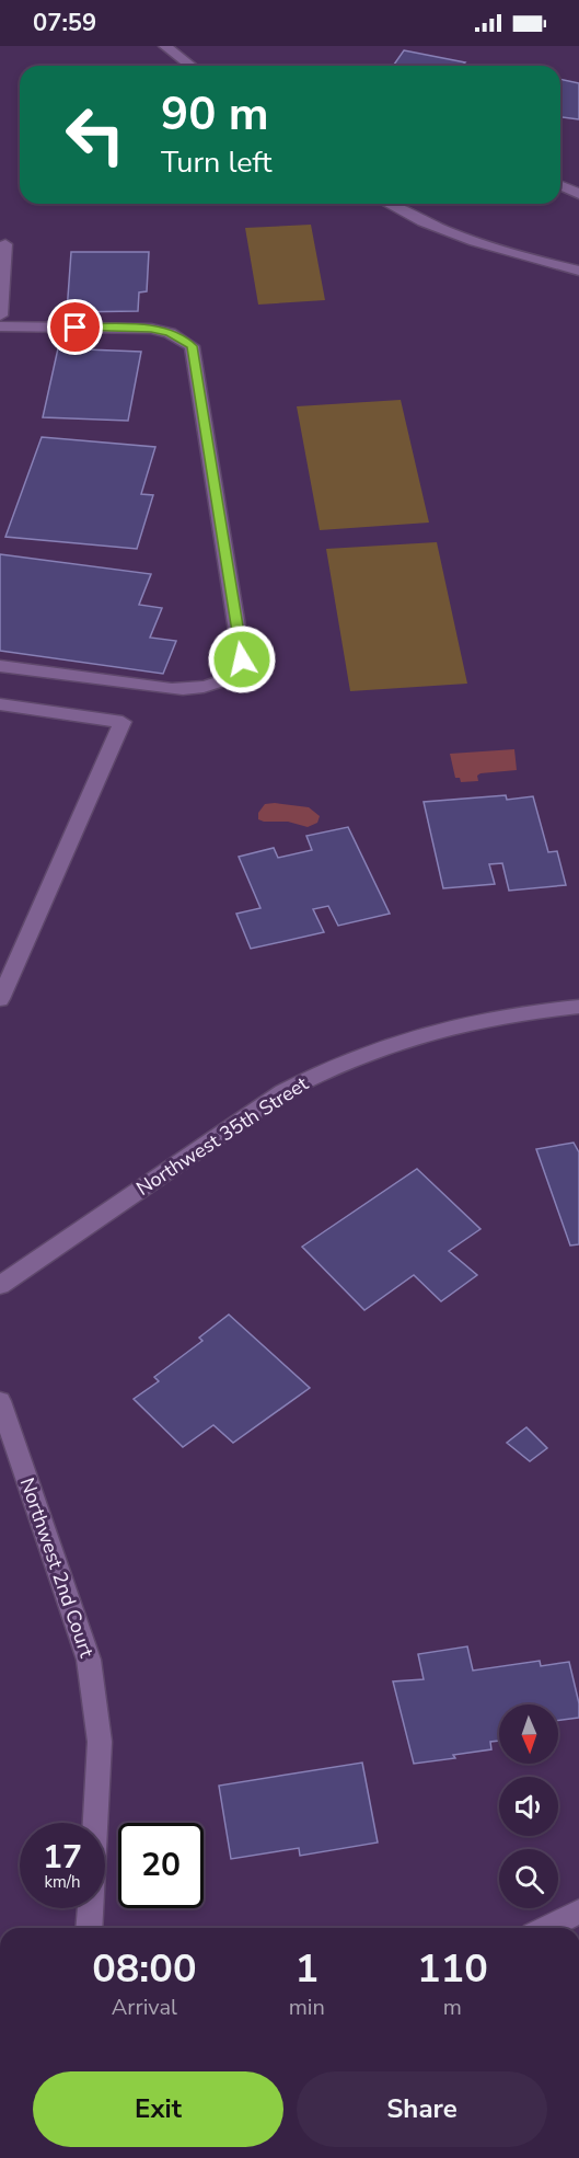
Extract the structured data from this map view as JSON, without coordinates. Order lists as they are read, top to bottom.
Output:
{
  "streets": {
    "street": ["Northwest 35th Street", "Northwest 2nd Court"]
  },
  "north": "bottom",
  "page": {
    "status": "07:59",
    "turn": ["90 m", "Turn left"],
    "speed": "17 km/h",
    "limit": "20",
    "eta": [
      "08:00",
      "Arrival",
      "1",
      "min",
      "110",
      "m"
    ],
    "buttons": ["Exit", "Share"]
  }
}
